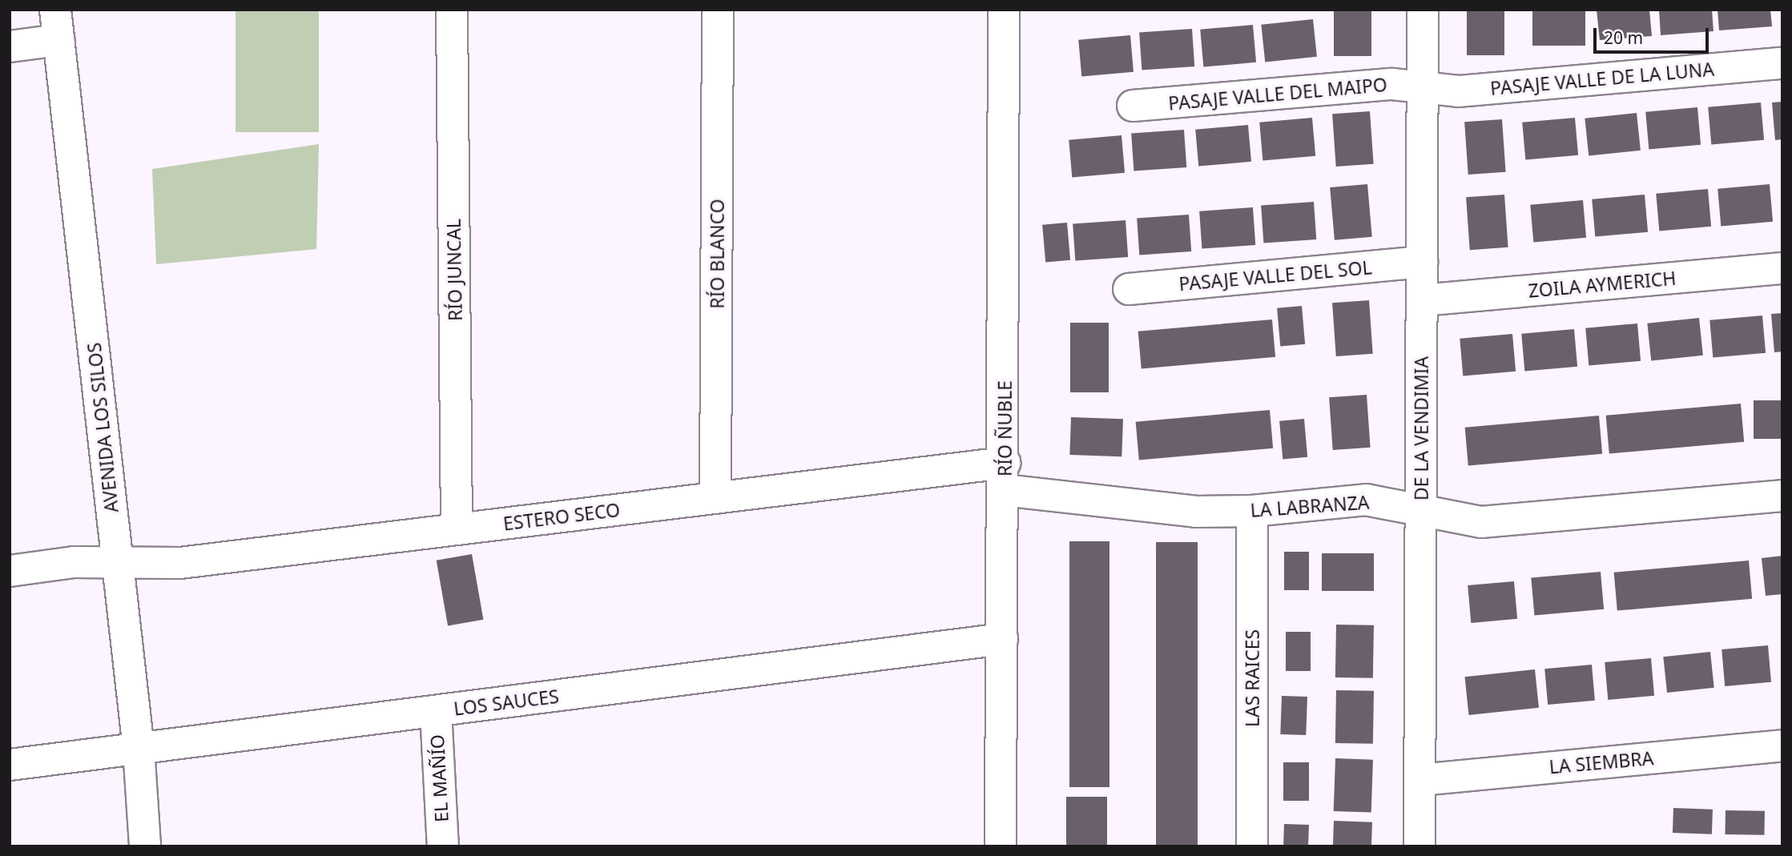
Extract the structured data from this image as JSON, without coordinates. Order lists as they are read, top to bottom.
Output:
{
  "streets": {
    "street": [
      "PASAJE VALLE DE LA LUNA",
      "PASAJE VALLE DEL MAIPO",
      "RÍO BLANCO",
      "RÍO JUNCAL",
      "PASAJE VALLE DEL SOL",
      "ZOILA AYMERICH",
      "AVENIDA LOS SILOS",
      "RÍO ÑUBLE",
      "DE LA VENDIMIA",
      "LA LABRANZA",
      "ESTERO SECO",
      "LAS RAICES",
      "LOS SAUCES",
      "LA SIEMBRA",
      "EL MAÑÍO"
    ]
  },
  "crossings": [
    ["PASAJE VALLE DE LA LUNA", "PASAJE VALLE DEL MAIPO"],
    ["PASAJE VALLE DE LA LUNA", "DE LA VENDIMIA"],
    ["PASAJE VALLE DEL MAIPO", "DE LA VENDIMIA"],
    ["RÍO BLANCO", "ESTERO SECO"],
    ["RÍO JUNCAL", "ESTERO SECO"],
    ["PASAJE VALLE DEL SOL", "DE LA VENDIMIA"],
    ["ZOILA AYMERICH", "DE LA VENDIMIA"],
    ["AVENIDA LOS SILOS", "ESTERO SECO"],
    ["AVENIDA LOS SILOS", "LOS SAUCES"],
    ["RÍO ÑUBLE", "LA LABRANZA"],
    ["RÍO ÑUBLE", "ESTERO SECO"],
    ["RÍO ÑUBLE", "LOS SAUCES"],
    ["DE LA VENDIMIA", "LA LABRANZA"],
    ["DE LA VENDIMIA", "LA SIEMBRA"],
    ["LA LABRANZA", "ESTERO SECO"],
    ["LA LABRANZA", "LAS RAICES"],
    ["LOS SAUCES", "EL MAÑÍO"]
  ],
  "scale_bar": "20 m"
}
